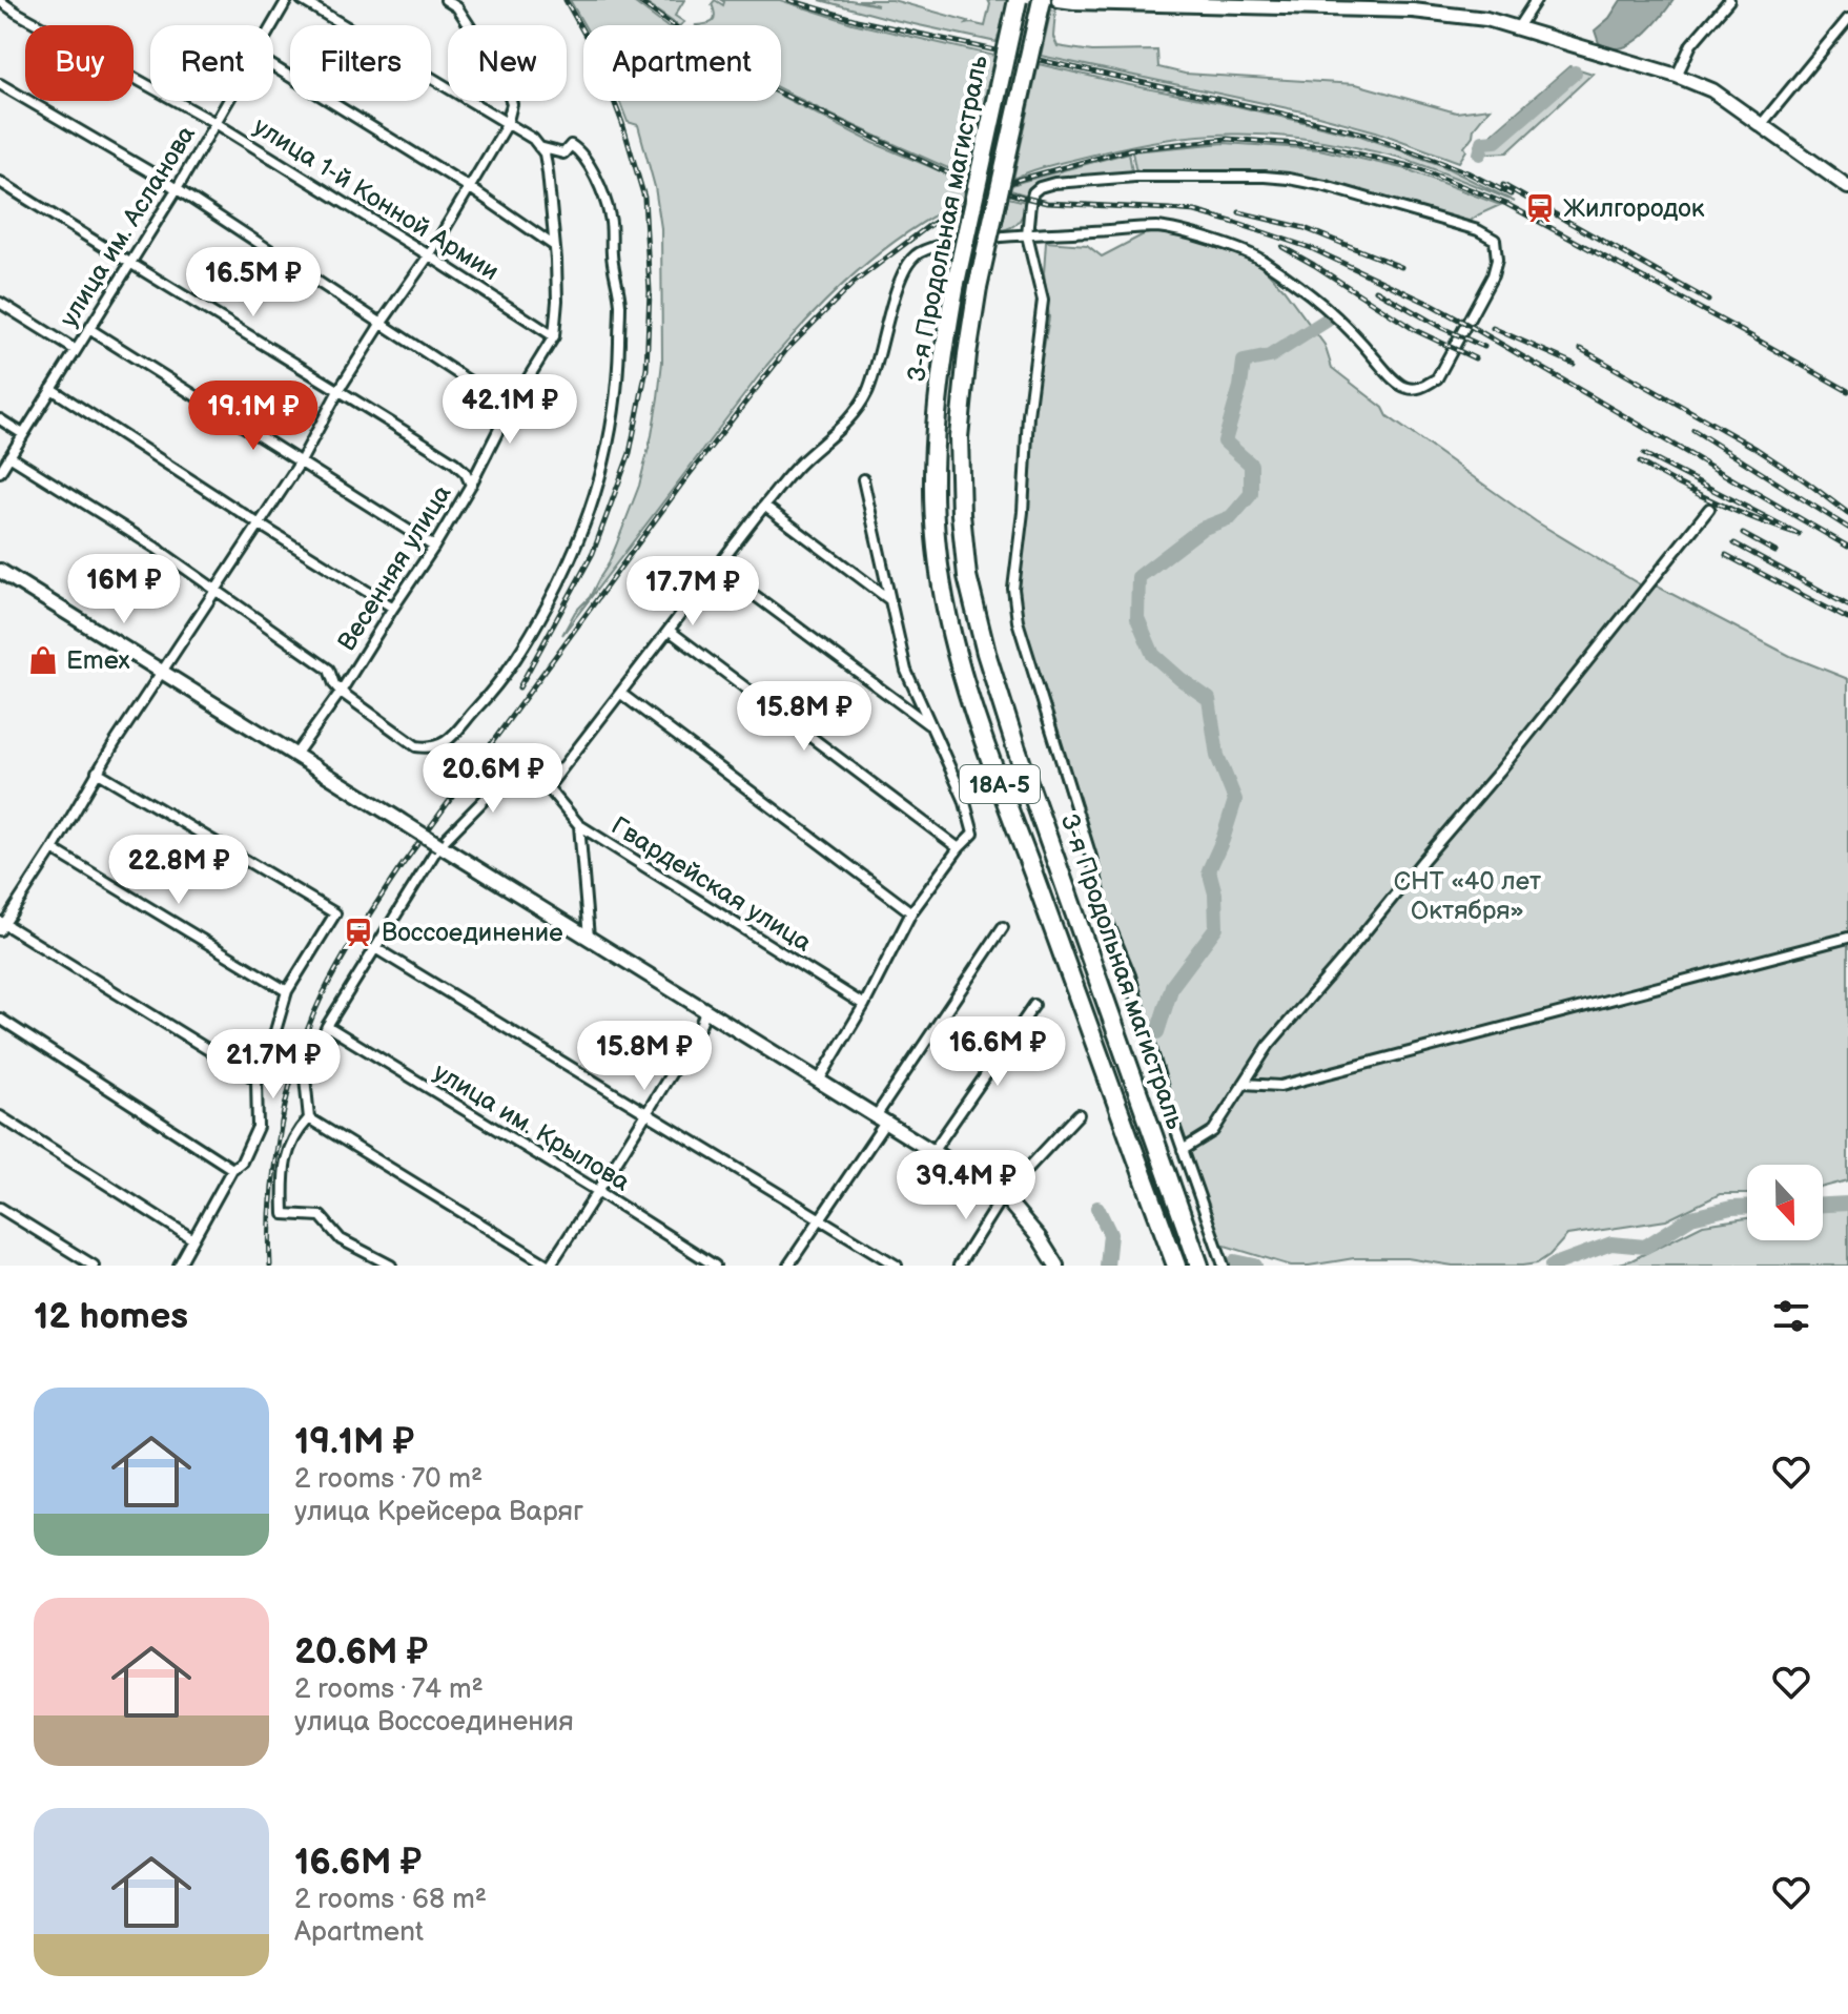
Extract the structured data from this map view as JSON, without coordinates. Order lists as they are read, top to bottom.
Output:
{
  "streets": {
    "highway": ["3-я Продольная магистраль", "18А-5"],
    "street": [
      "улица 1-й Конной Армии",
      "улица им. Асланова",
      "Весенняя улица",
      "Гвардейская улица",
      "улица им. Крылова"
    ]
  },
  "crossings": [
    ["улица 1-й Конной Армии", "улица им. Асланова"],
    ["улица 1-й Конной Армии", "Весенняя улица"]
  ],
  "parks": ["СНТ «40 лет Октября»"],
  "places": {
    "station": ["Жилгородок", "Воссоединение"],
    "shop": ["Emex"]
  },
  "north": "bottom",
  "page": {
    "chip": [
      "Buy",
      "Rent",
      "Filters",
      "New",
      "Apartment"
    ],
    "price": [
      "16.5M ₽",
      "42.1M ₽",
      "19.1M ₽",
      "16M ₽",
      "17.7M ₽",
      "15.8M ₽",
      "20.6M ₽",
      "22.8M ₽",
      "16.6M ₽",
      "15.8M ₽",
      "21.7M ₽",
      "39.4M ₽"
    ],
    "heading": "12 homes",
    "list": [
      {
        "name": "19.1M ₽",
        "note": "2 rooms · 70 m² · улица Крейсера Варяг"
      },
      {
        "name": "20.6M ₽",
        "note": "2 rooms · 74 m² · улица Воссоединения"
      },
      {
        "name": "16.6M ₽",
        "note": "2 rooms · 68 m² · Apartment"
      }
    ]
  }
}
